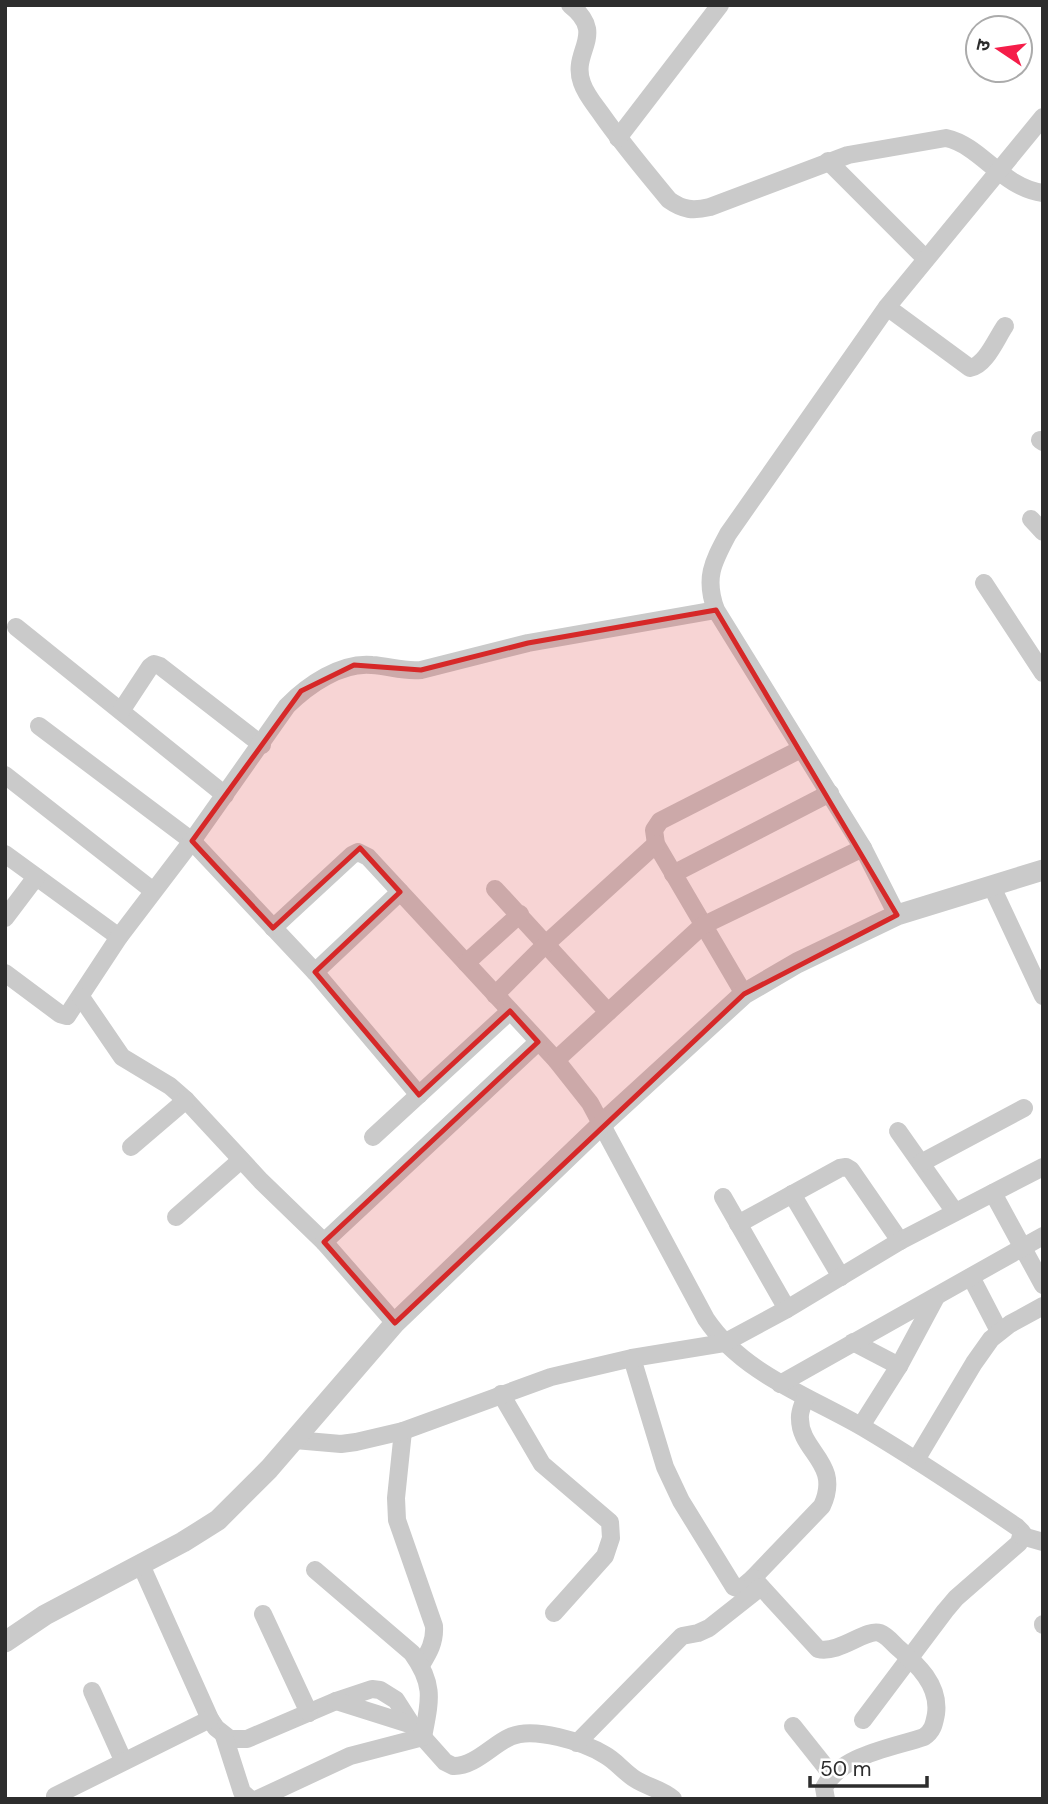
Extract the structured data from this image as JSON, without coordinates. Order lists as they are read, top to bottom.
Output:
{
  "scale_bar": "50 m",
  "north": "left"
}
